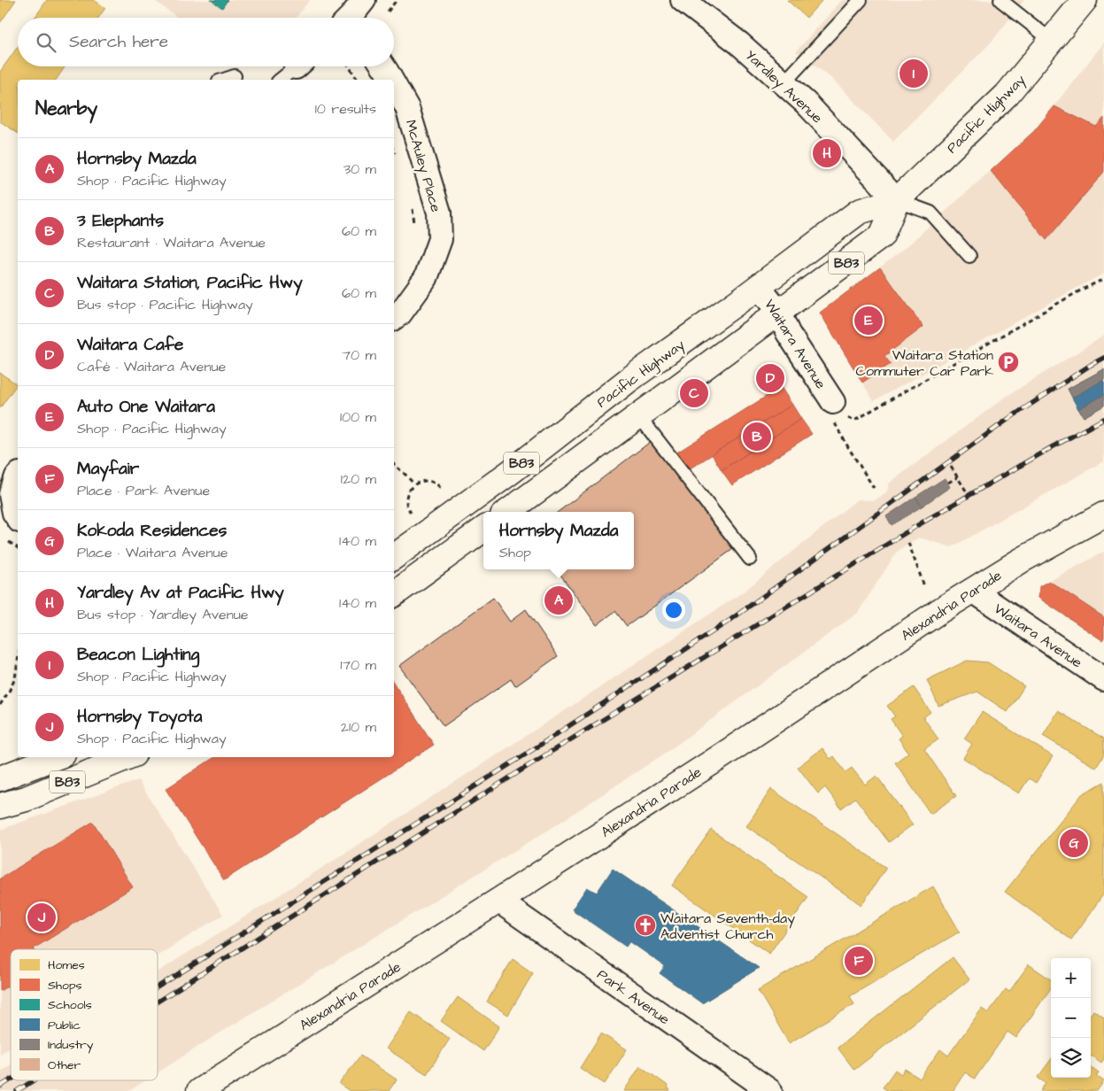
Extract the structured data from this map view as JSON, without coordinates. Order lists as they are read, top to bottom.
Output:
{
  "streets": {
    "main road": ["Pacific Highway", "B83", "Alexandria Parade"],
    "street": [
      "Yardley Avenue",
      "McAuley Place",
      "Waitara Avenue",
      "Park Avenue"
    ]
  },
  "crossings": [
    ["Yardley Avenue", "Pacific Highway"],
    ["Pacific Highway", "Waitara Avenue"],
    ["Waitara Avenue", "Alexandria Parade"],
    ["Alexandria Parade", "Park Avenue"]
  ],
  "places": {
    "parking": ["Waitara Station Commuter Car Park"],
    "church": ["Waitara Seventh-day Adventist Church"]
  },
  "legend": [
    "Homes",
    "Shops",
    "Schools",
    "Public",
    "Industry",
    "Other"
  ],
  "page": {
    "search": "Search here",
    "pins": [
      "I",
      "H",
      "E",
      "D",
      "C",
      "B",
      "A",
      "G",
      "J",
      "F"
    ],
    "heading": ["Nearby", "10 results"],
    "list": [
      {
        "mark": "A",
        "name": "Hornsby Mazda",
        "note": "Shop · Pacific Highway",
        "value": "30 m"
      },
      {
        "mark": "B",
        "name": "3 Elephants",
        "note": "Restaurant · Waitara Avenue",
        "value": "60 m"
      },
      {
        "mark": "C",
        "name": "Waitara Station, Pacific Hwy",
        "note": "Bus stop · Pacific Highway",
        "value": "60 m"
      },
      {
        "mark": "D",
        "name": "Waitara Cafe",
        "note": "Café · Waitara Avenue",
        "value": "70 m"
      },
      {
        "mark": "E",
        "name": "Auto One Waitara",
        "note": "Shop · Pacific Highway",
        "value": "100 m"
      },
      {
        "mark": "F",
        "name": "Mayfair",
        "note": "Place · Park Avenue",
        "value": "120 m"
      },
      {
        "mark": "G",
        "name": "Kokoda Residences",
        "note": "Place · Waitara Avenue",
        "value": "140 m"
      },
      {
        "mark": "H",
        "name": "Yardley Av at Pacific Hwy",
        "note": "Bus stop · Yardley Avenue",
        "value": "140 m"
      },
      {
        "mark": "I",
        "name": "Beacon Lighting",
        "note": "Shop · Pacific Highway",
        "value": "170 m"
      },
      {
        "mark": "J",
        "name": "Hornsby Toyota",
        "note": "Shop · Pacific Highway",
        "value": "210 m"
      }
    ],
    "popup": ["Hornsby Mazda", "Shop"],
    "map_buttons": ["+", "−"]
  }
}
